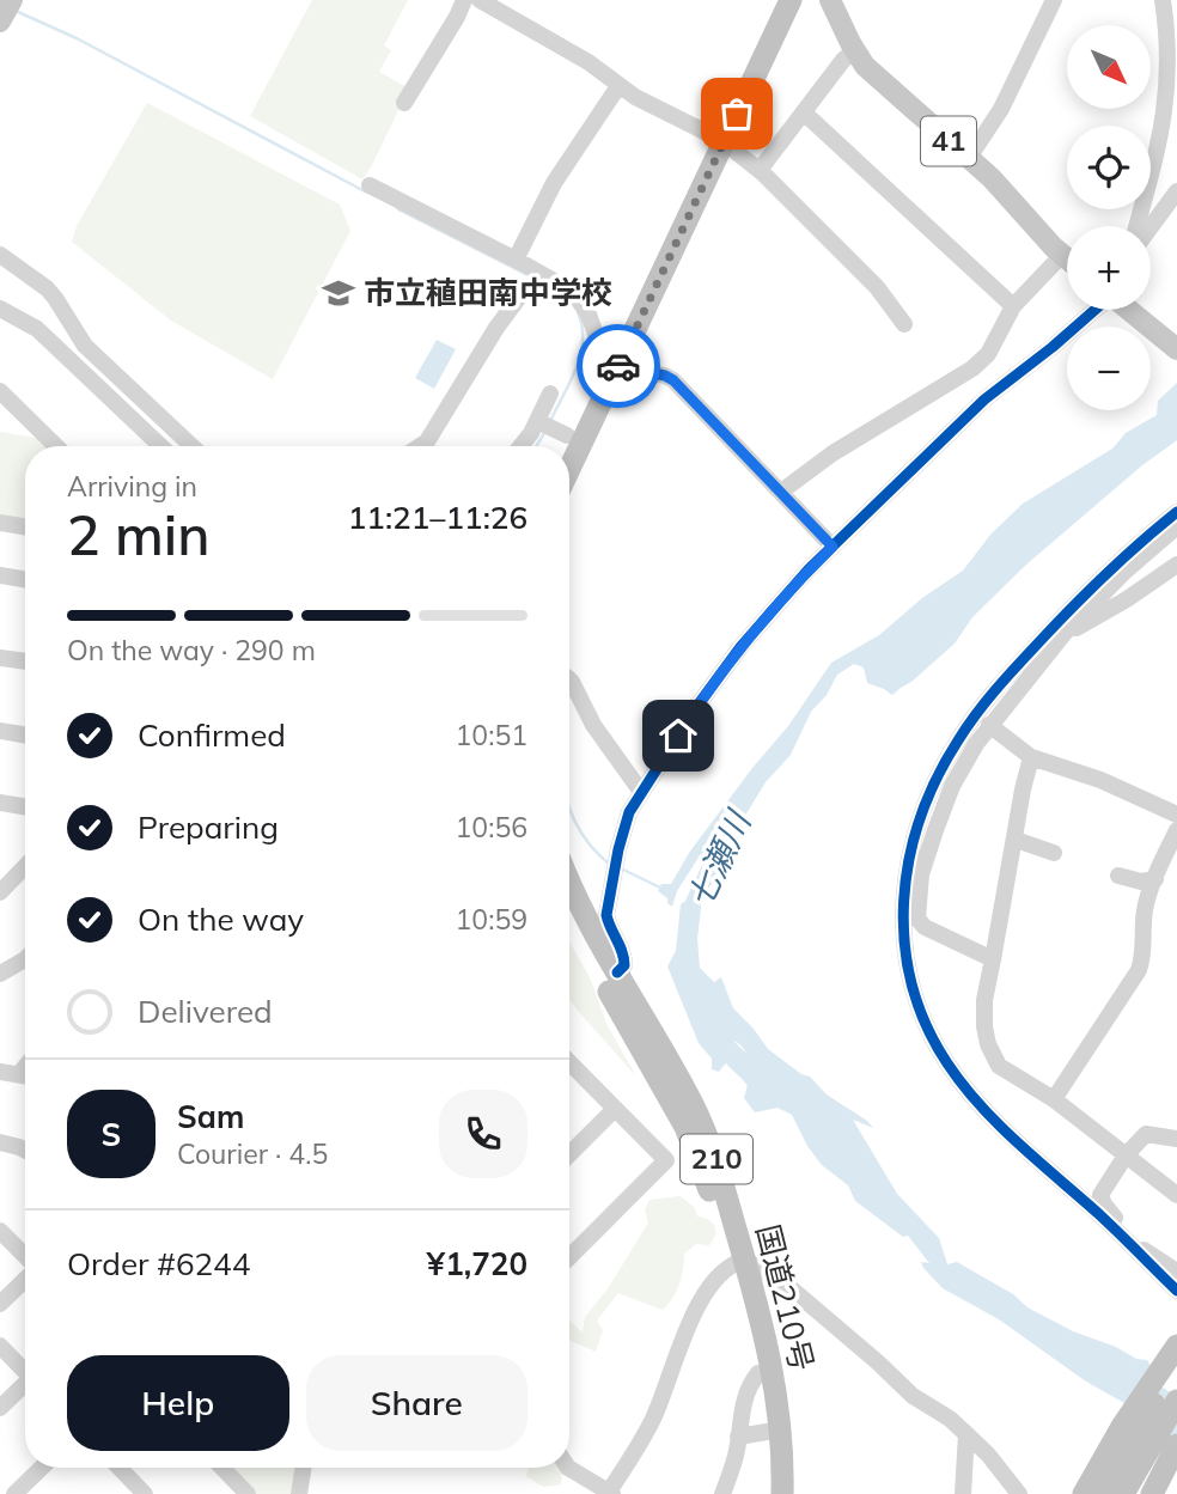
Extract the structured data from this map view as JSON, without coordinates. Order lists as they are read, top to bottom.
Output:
{
  "streets": {
    "highway": ["210", "国道210号"],
    "main road": ["41"]
  },
  "water": ["七瀬川"],
  "places": {
    "school or university": ["市立稙田南中学校"]
  },
  "north": "bottom right",
  "page": {
    "map_buttons": ["+", "−"],
    "heading": ["2 min", "Arriving in", "11:21–11:26"],
    "panel": [
      "Sam",
      "Courier · 4.5",
      "Order #6244",
      "¥1,720"
    ],
    "bar": "On the way · 290 m",
    "list": [
      ["Confirmed", "10:51"],
      ["Preparing", "10:56"],
      ["On the way", "10:59"],
      "Delivered"
    ],
    "round": "S",
    "buttons": ["Help", "Share"]
  }
}
